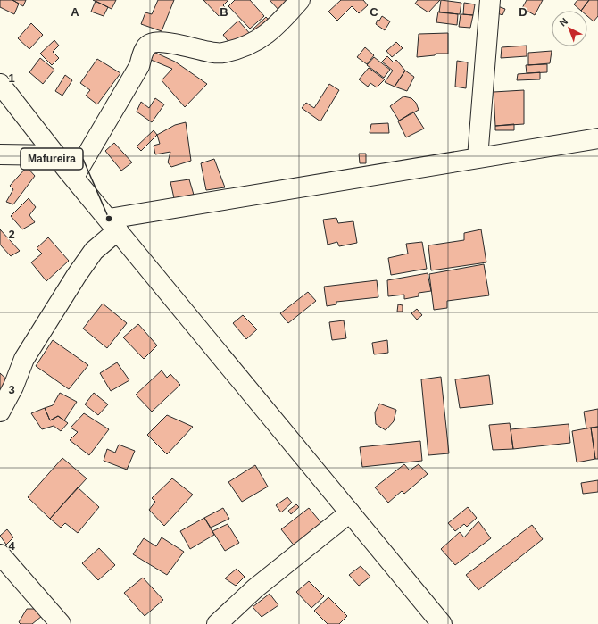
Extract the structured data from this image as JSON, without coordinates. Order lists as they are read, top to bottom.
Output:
{
  "places": ["Mafureira"],
  "north": "top left",
  "grid": {
    "columns": [
      "A",
      "B",
      "C",
      "D"
    ],
    "rows": [
      "1",
      "2",
      "3",
      "4"
    ]
  }
}
